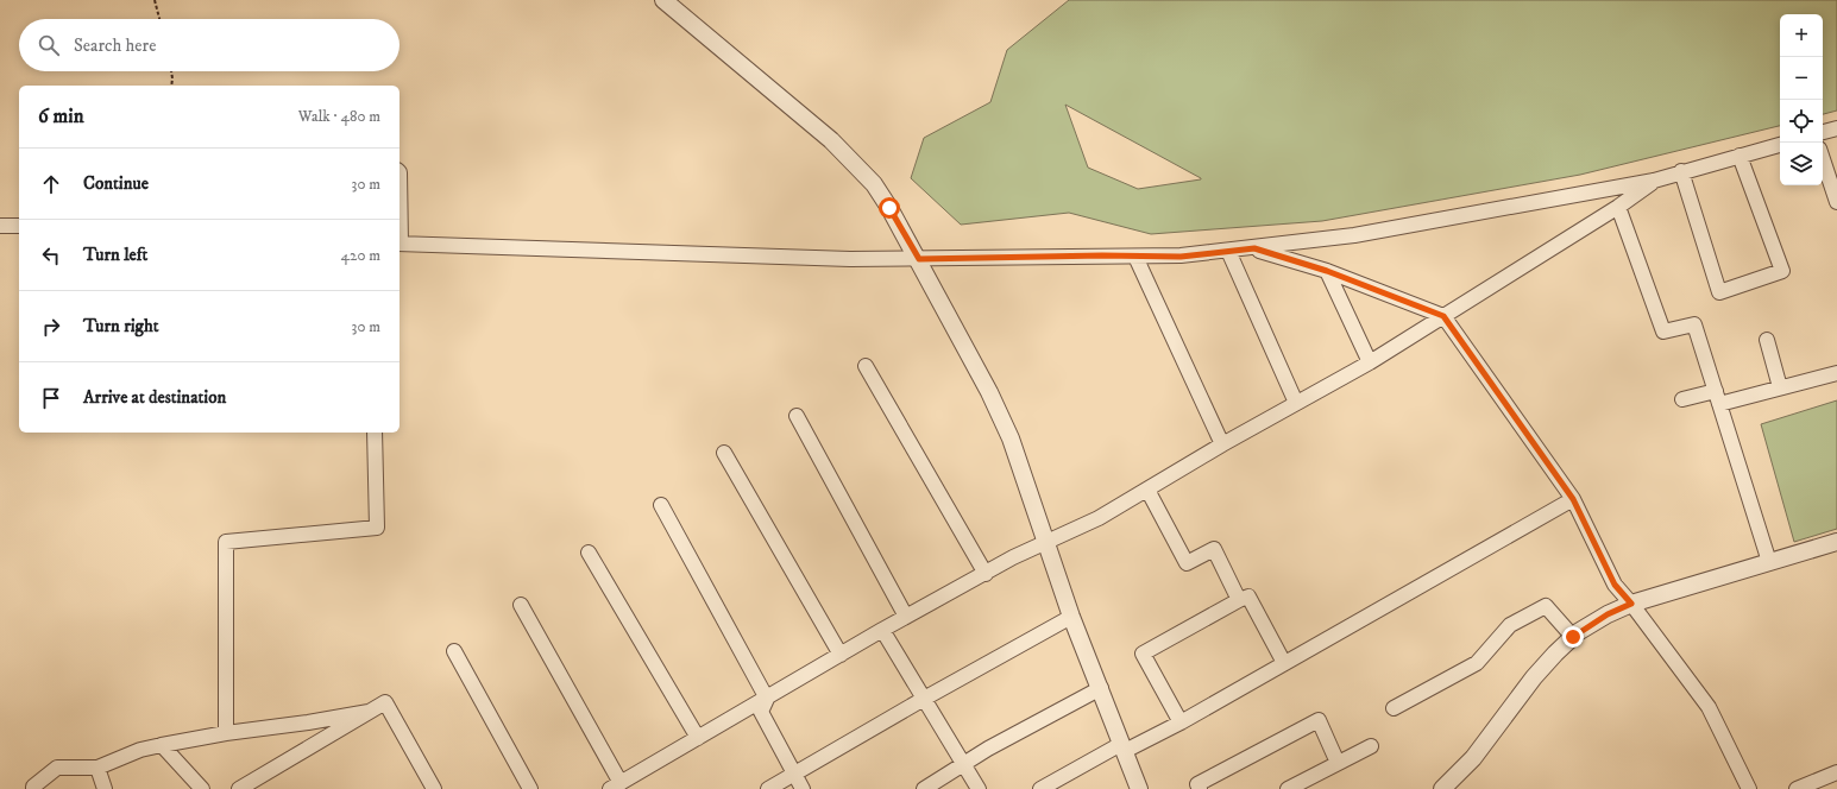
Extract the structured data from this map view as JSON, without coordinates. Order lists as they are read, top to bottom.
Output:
{
  "page": {
    "map_buttons": ["+", "−"],
    "search": "Search here",
    "heading": ["6 min", "Walk · 480 m"],
    "list": [
      ["Continue", "30 m"],
      ["Turn left", "420 m"],
      ["Turn right", "30 m"],
      "Arrive at destination"
    ]
  }
}
